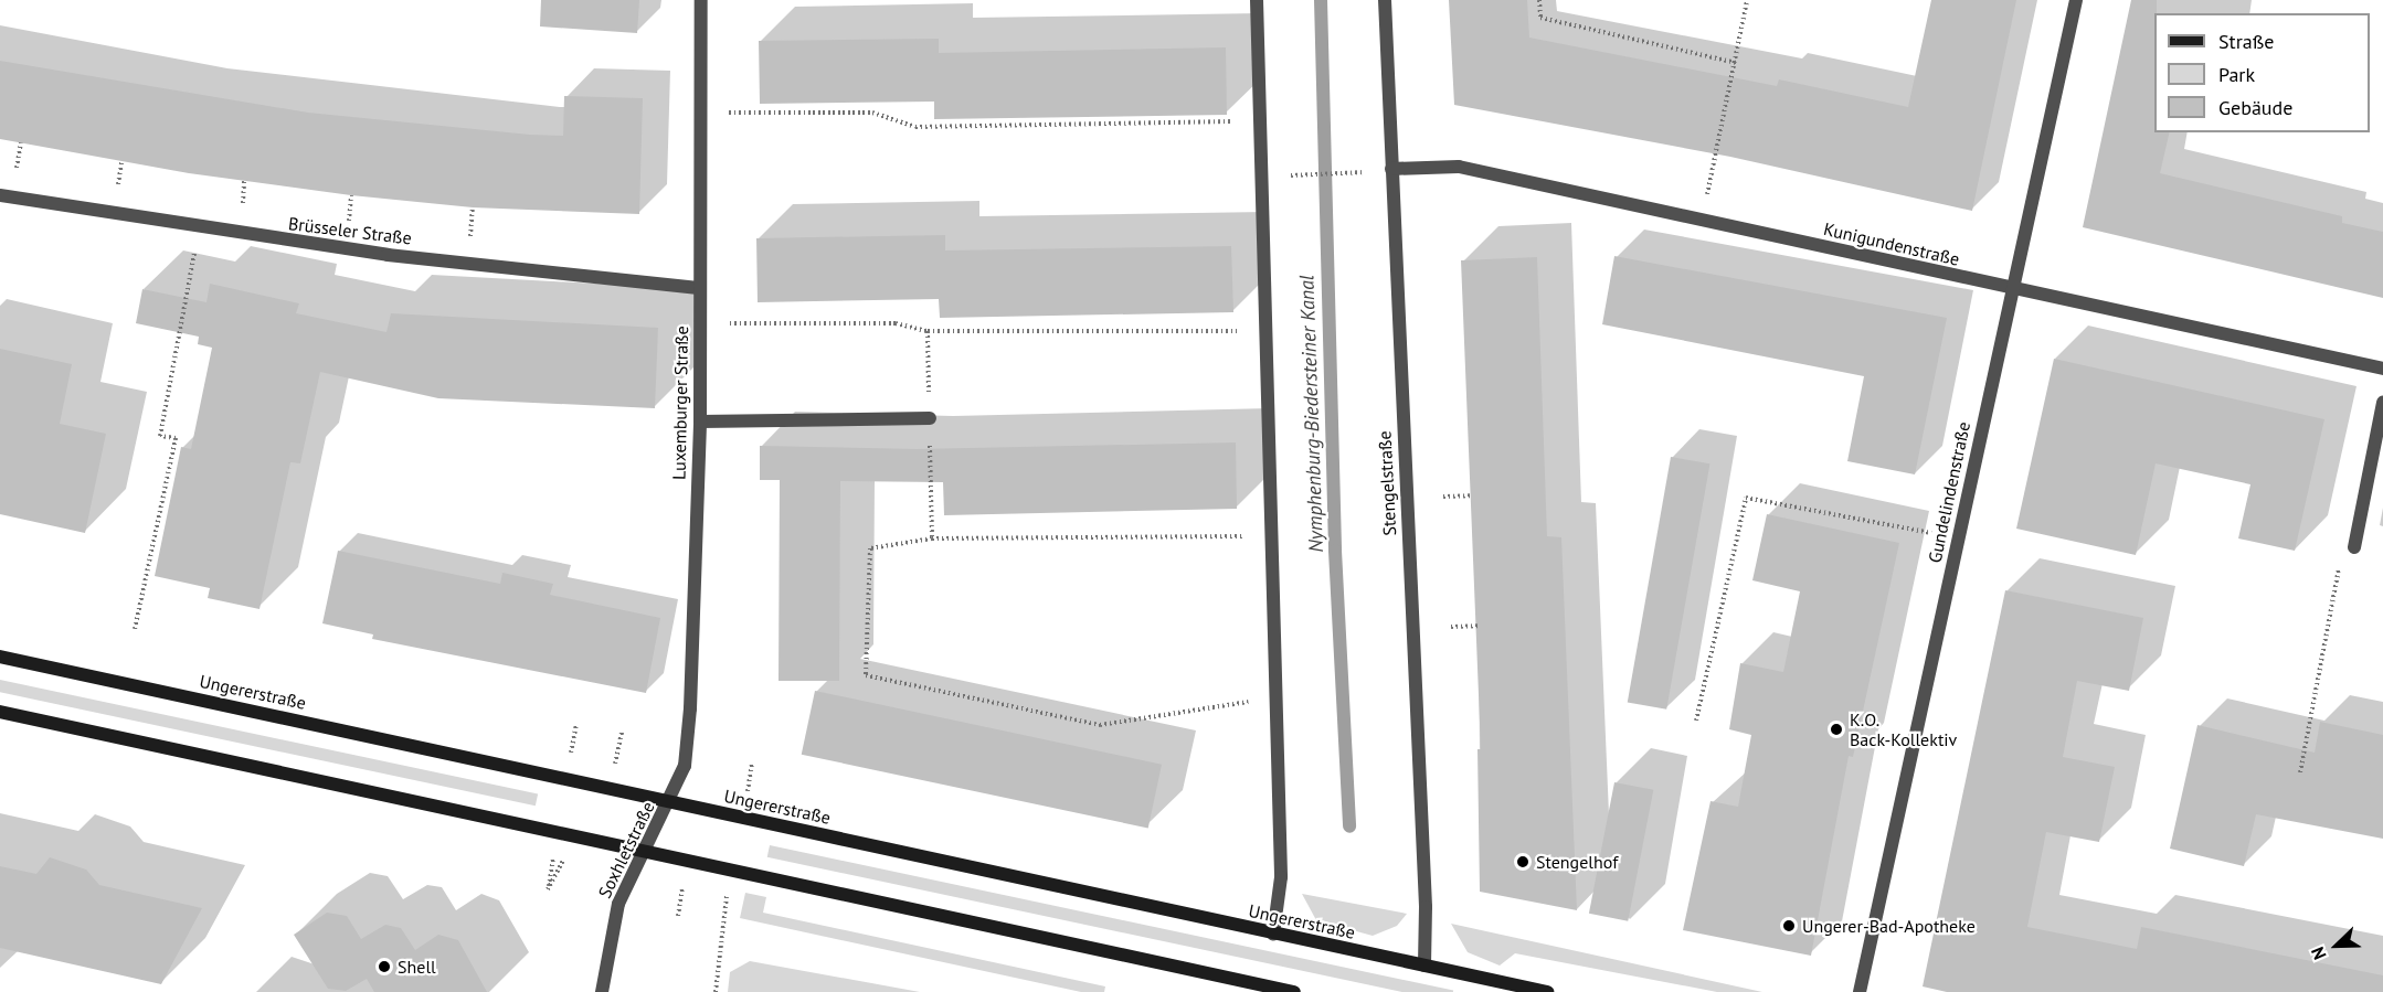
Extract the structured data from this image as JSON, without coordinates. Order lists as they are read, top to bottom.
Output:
{
  "streets": {
    "main road": ["Ungererstraße"],
    "street": [
      "Brüsseler Straße",
      "Kunigundenstraße",
      "Luxemburger Straße",
      "Stengelstraße",
      "Gundelindenstraße",
      "Soxhletstraße"
    ]
  },
  "crossings": [
    ["Brüsseler Straße", "Luxemburger Straße"],
    ["Kunigundenstraße", "Stengelstraße"],
    ["Kunigundenstraße", "Gundelindenstraße"],
    ["Luxemburger Straße", "Ungererstraße"],
    ["Luxemburger Straße", "Soxhletstraße"],
    ["Stengelstraße", "Ungererstraße"],
    ["Ungererstraße", "Soxhletstraße"]
  ],
  "water": ["Nymphenburg-Biedersteiner Kanal"],
  "places": [
    "K.O. Back-Kollektiv",
    "Stengelhof",
    "Ungerer-Bad-Apotheke",
    "Shell"
  ],
  "legend": ["Straße", "Park", "Gebäude"],
  "north": "bottom left"
}
